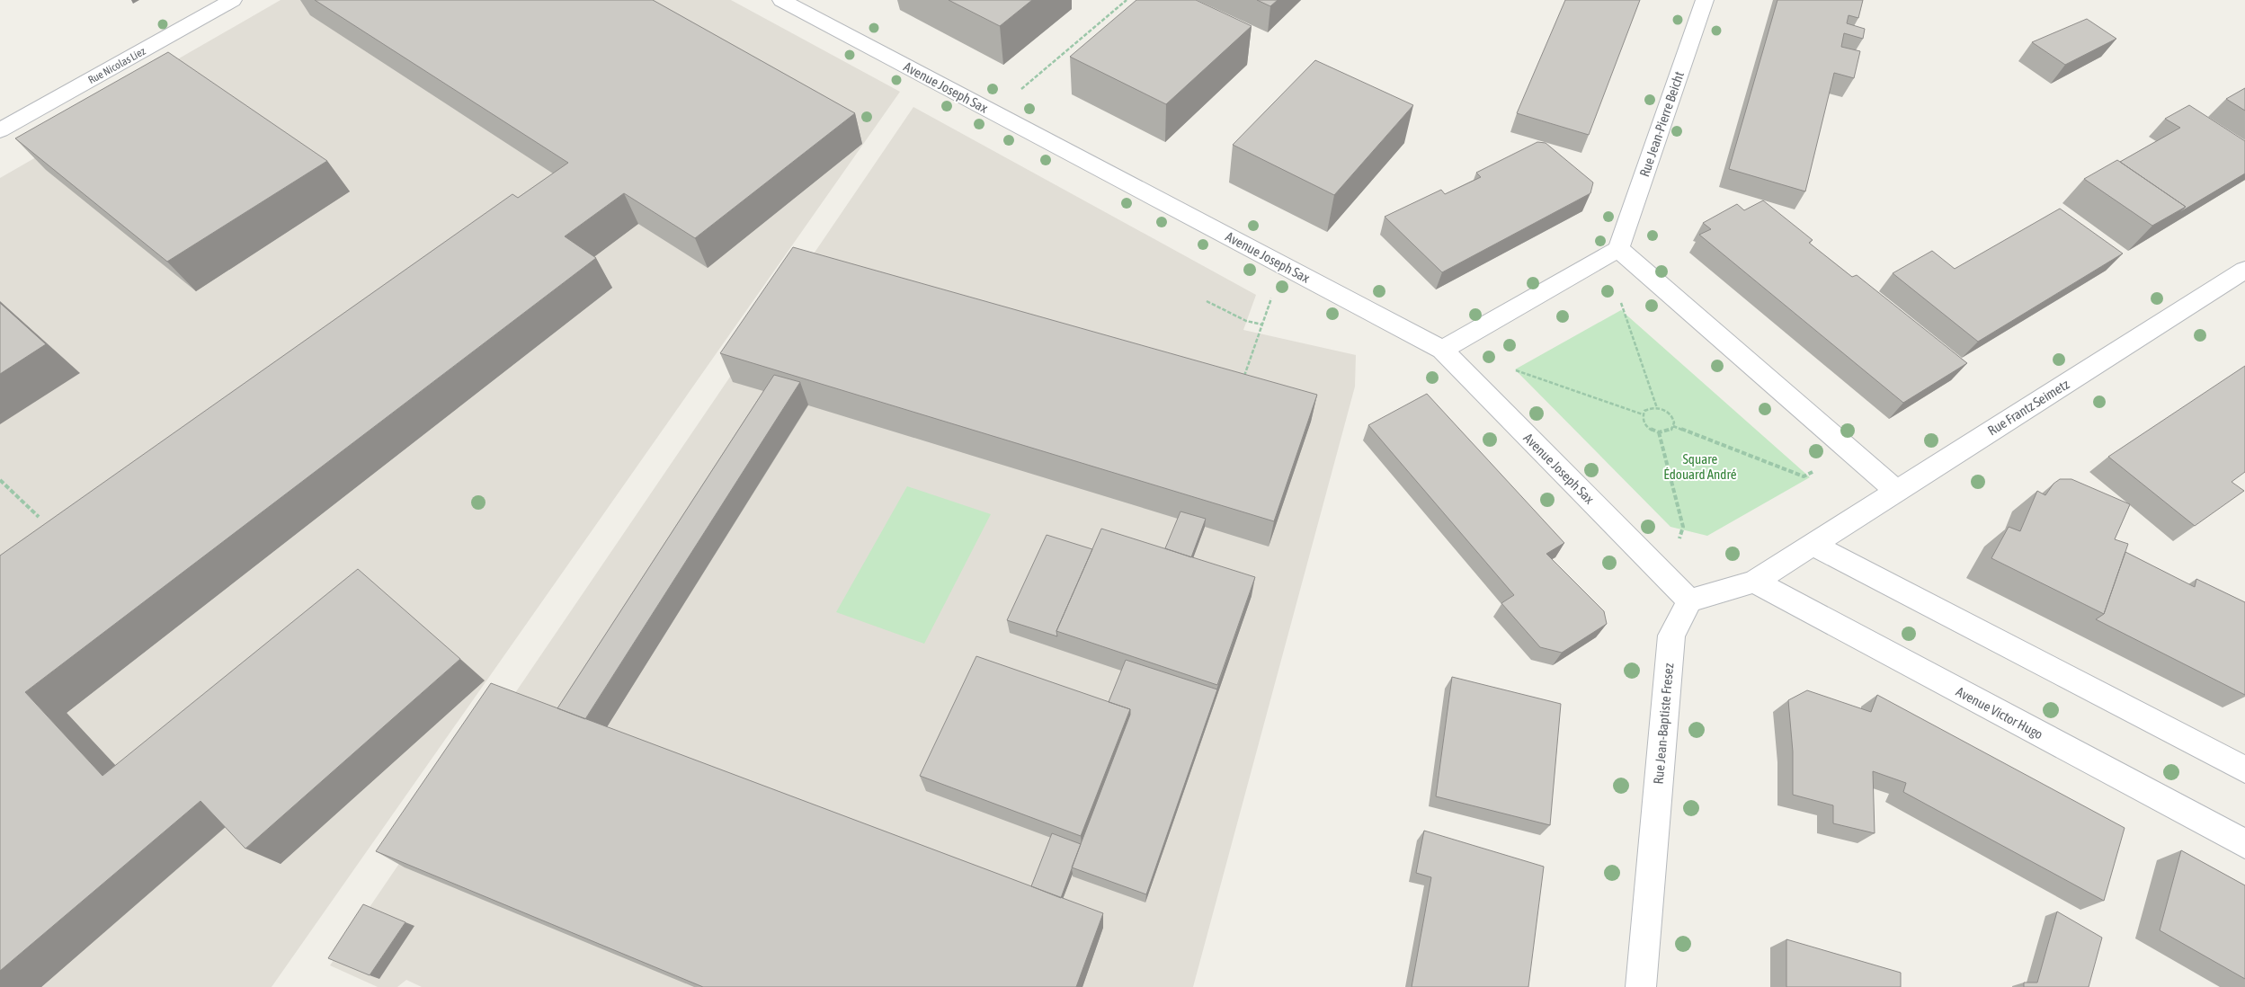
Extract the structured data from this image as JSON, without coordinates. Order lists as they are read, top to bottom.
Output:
{
  "streets": {
    "street": [
      "Rue Nicolas Liez",
      "Avenue Joseph Sax",
      "Rue Jean-Pierre Beicht",
      "Rue Frantz Seimetz",
      "Avenue Victor Hugo",
      "Rue Jean-Baptiste Fresez"
    ]
  },
  "crossings": [
    ["Avenue Joseph Sax", "Rue Jean-Baptiste Fresez"]
  ],
  "parks": ["Square Édouard André"]
}
